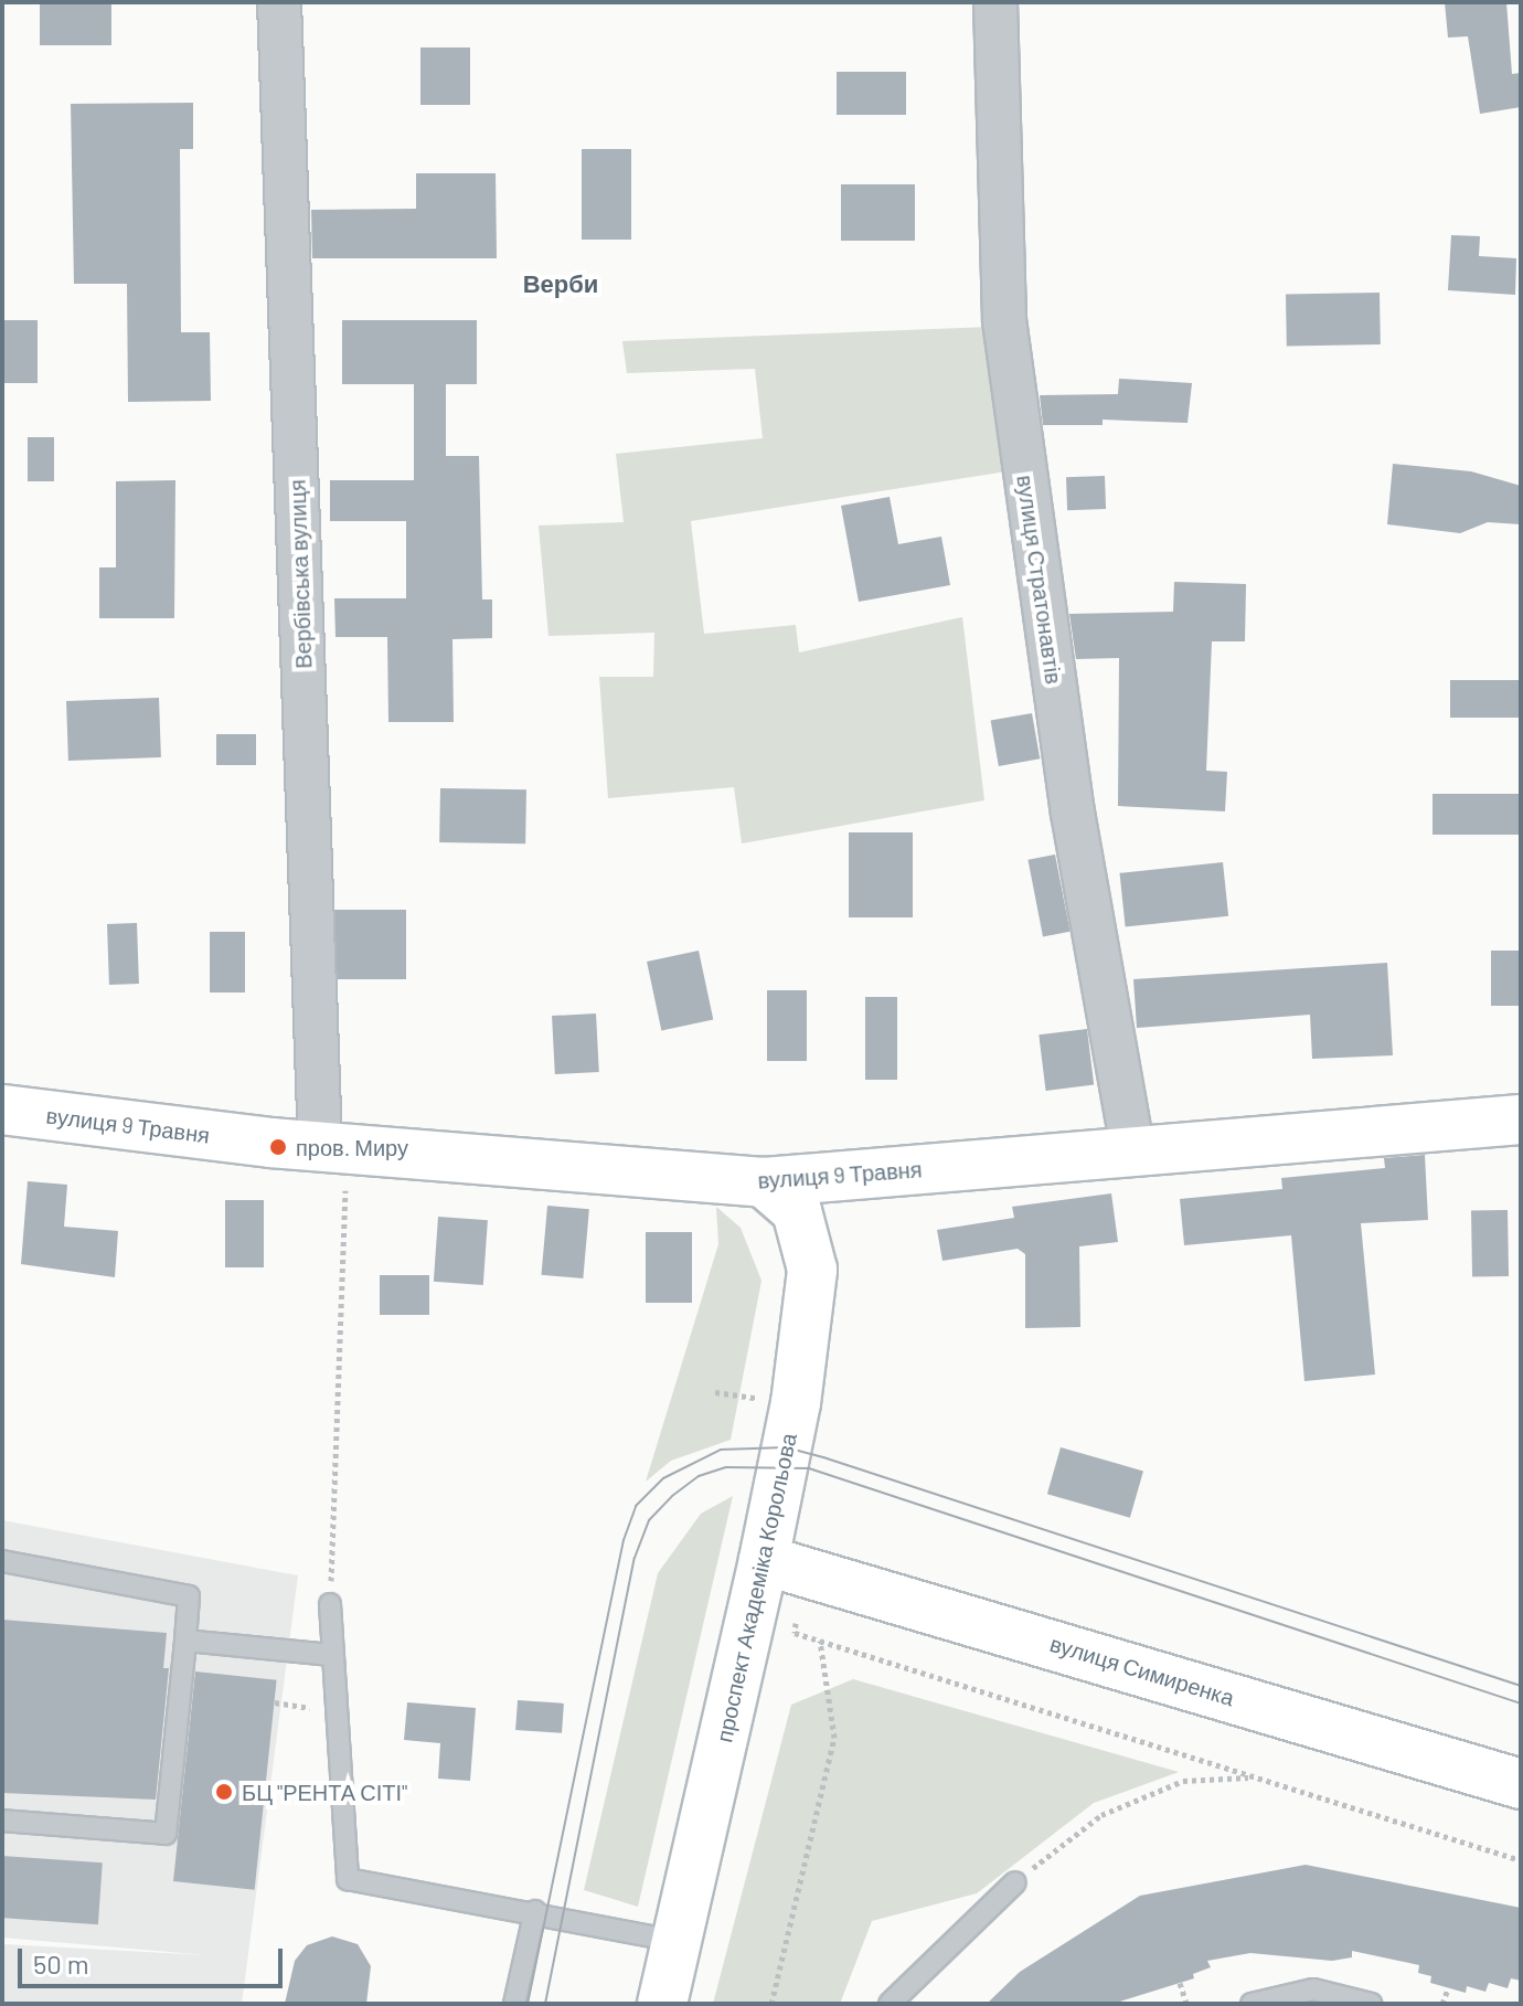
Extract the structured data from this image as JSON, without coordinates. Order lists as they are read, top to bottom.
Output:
{
  "streets": {
    "main road": ["вулиця 9 Травня", "проспект Академіка Корольова", "вулиця Симиренка"],
    "street": ["Вербівська вулиця", "вулиця Стратонавтів"]
  },
  "crossings": [
    ["Вербівська вулиця", "вулиця 9 Травня"],
    ["вулиця Стратонавтів", "вулиця 9 Травня"],
    ["вулиця 9 Травня", "проспект Академіка Корольова"],
    ["проспект Академіка Корольова", "вулиця Симиренка"]
  ],
  "districts": ["Верби"],
  "places": ["пров. Миру", "БЦ \"РЕНТА СІТІ\""],
  "scale_bar": "50 m"
}
